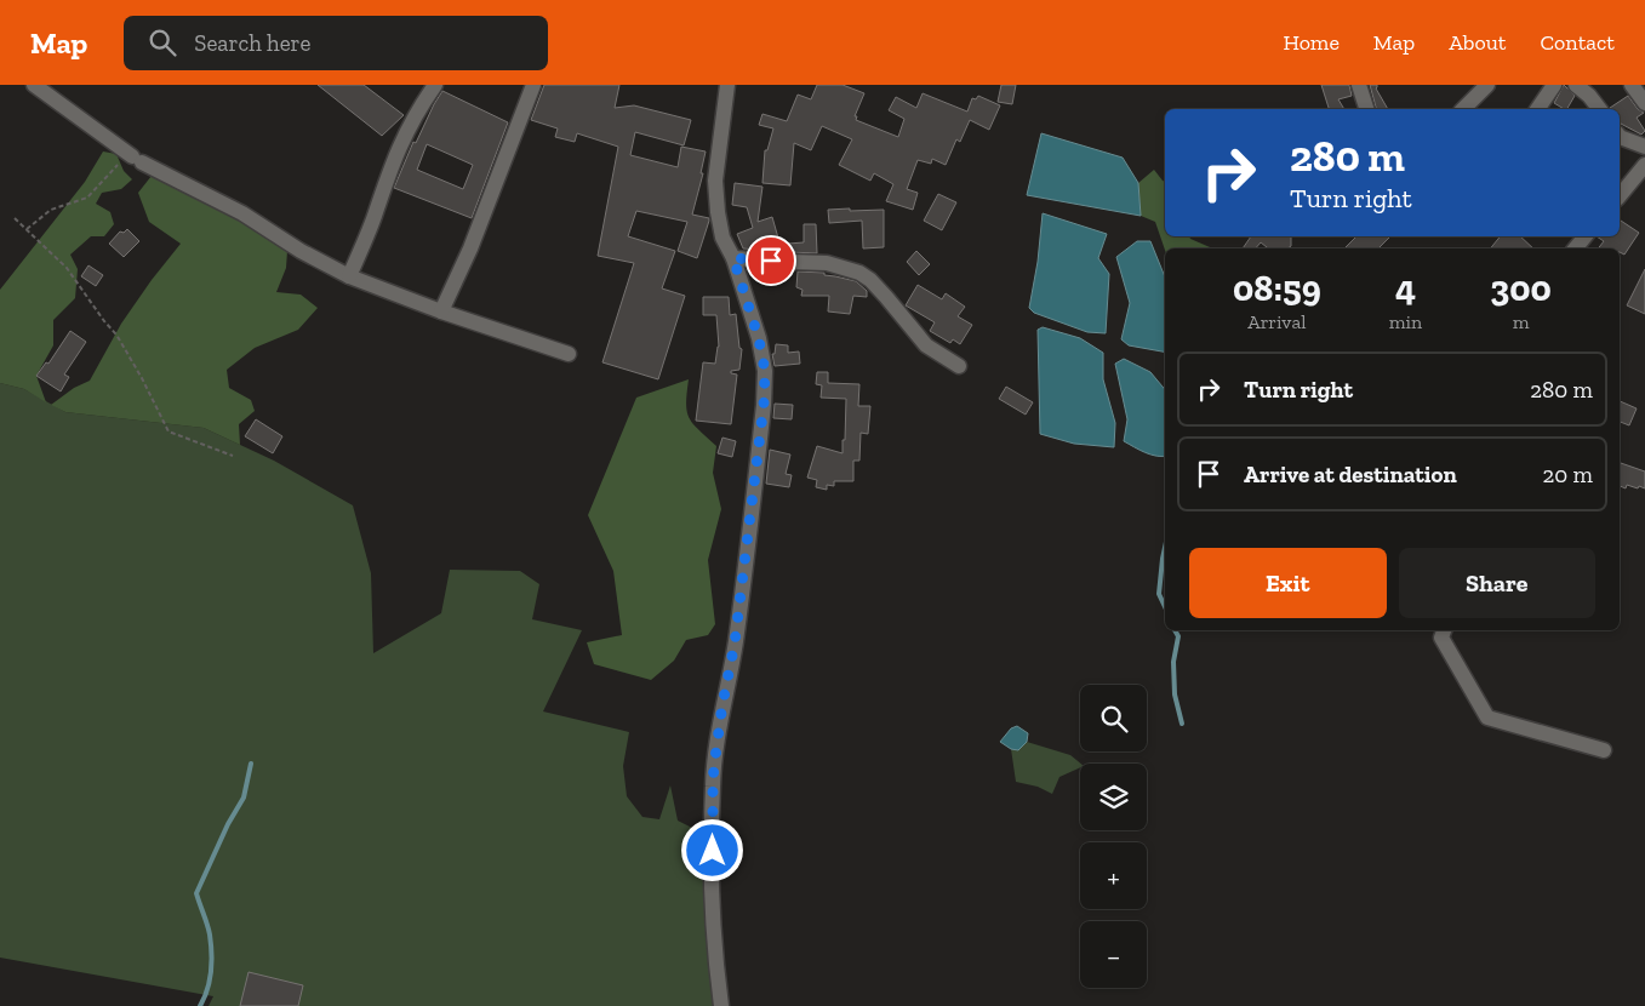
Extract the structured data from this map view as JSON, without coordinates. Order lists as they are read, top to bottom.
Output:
{
  "page": {
    "header": "Map",
    "search": "Search here",
    "nav": [
      "Home",
      "Map",
      "About",
      "Contact"
    ],
    "turn": ["280 m", "Turn right"],
    "eta": [
      "08:59",
      "Arrival",
      "4",
      "min",
      "300",
      "m"
    ],
    "list": [
      {
        "name": "Turn right",
        "value": "280 m"
      },
      {
        "name": "Arrive at destination",
        "value": "20 m"
      }
    ],
    "buttons": ["Exit", "Share"],
    "map_buttons": ["+", "−"]
  }
}
